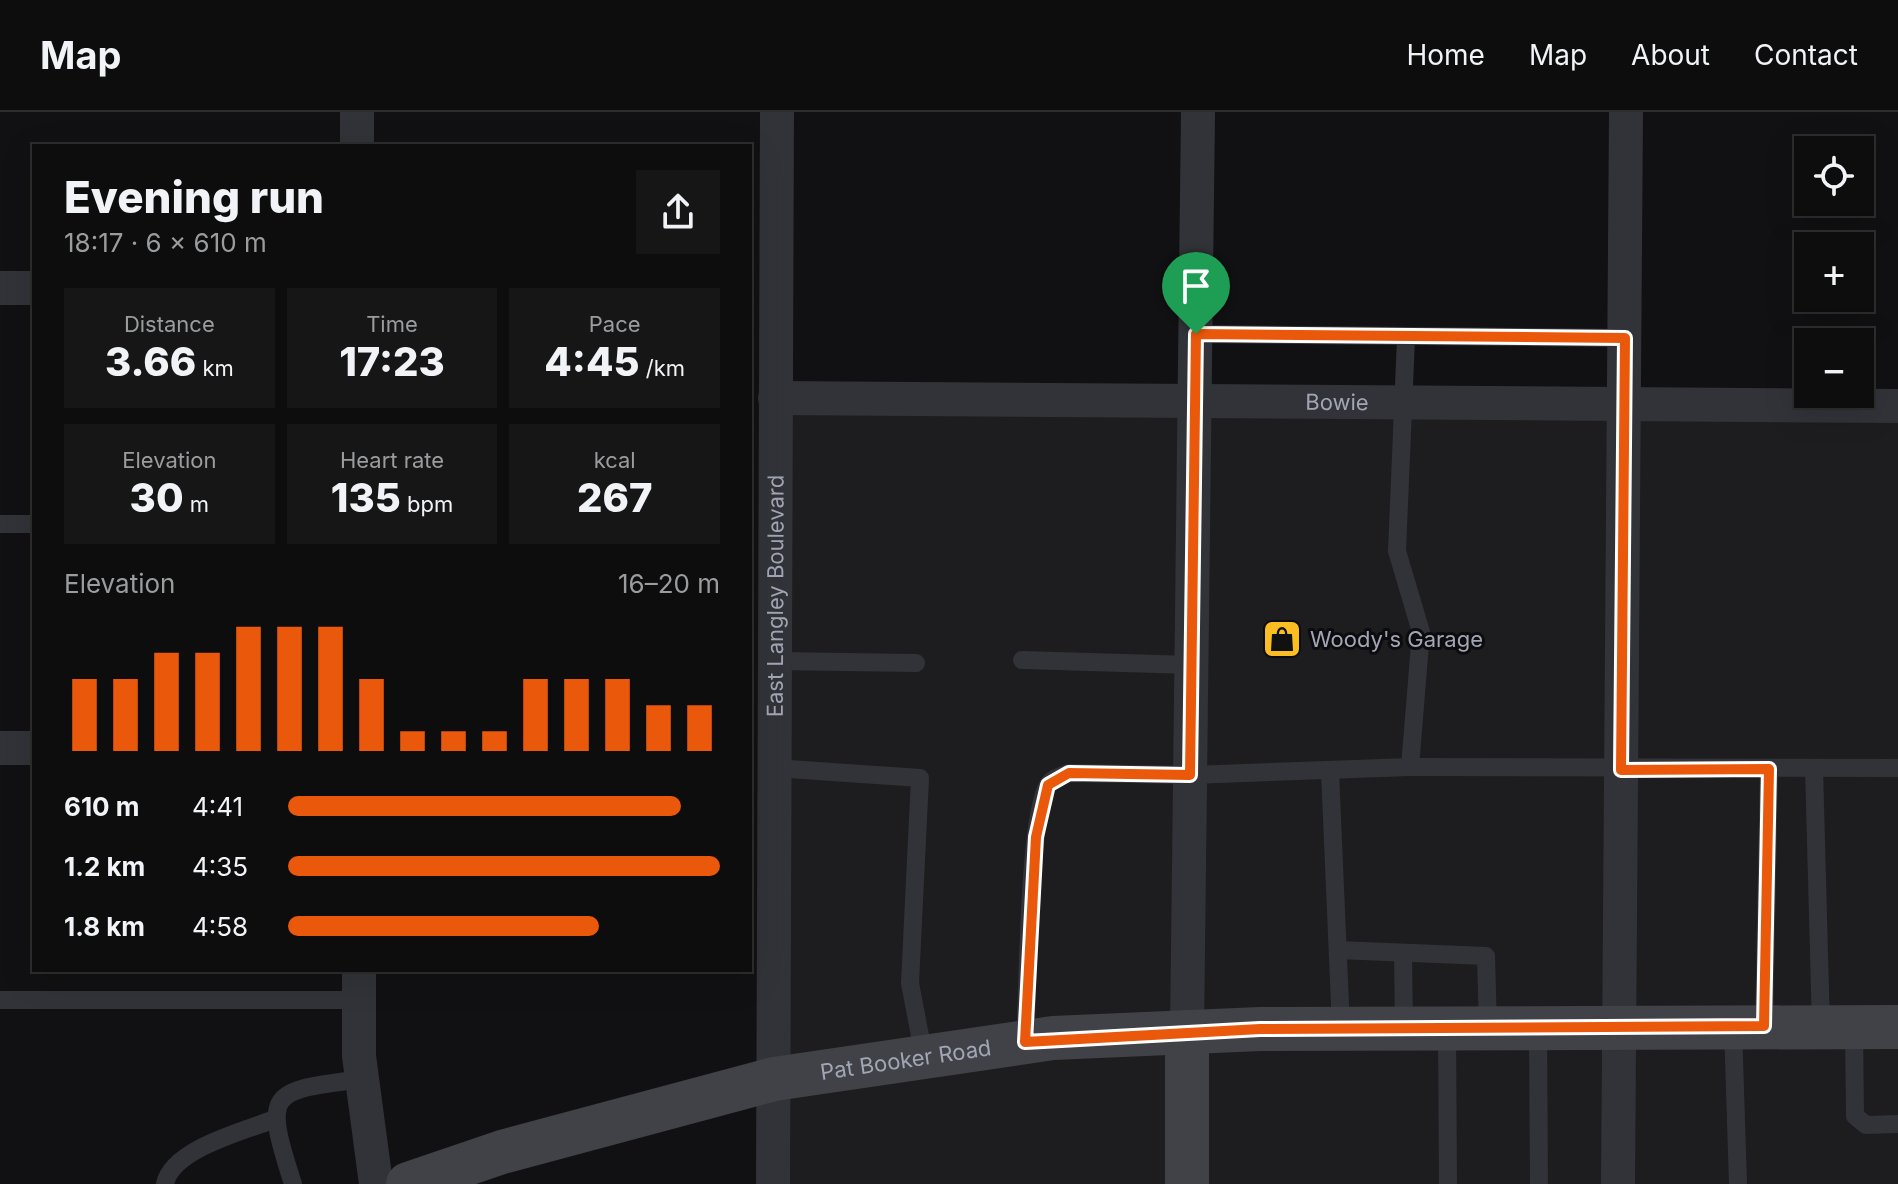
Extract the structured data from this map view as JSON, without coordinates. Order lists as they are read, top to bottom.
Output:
{
  "streets": {
    "main road": ["Pat Booker Road"],
    "street": ["Bowie", "East Langley Boulevard"]
  },
  "crossings": [
    ["Bowie", "East Langley Boulevard"],
    ["East Langley Boulevard", "Pat Booker Road"]
  ],
  "places": {
    "shop": ["Woody's Garage"]
  },
  "page": {
    "header": "Map",
    "nav": [
      "Home",
      "Map",
      "About",
      "Contact"
    ],
    "map_buttons": ["+", "−"],
    "heading": ["Evening run", "18:17 · 6 × 610 m"],
    "stats": [
      ["Distance", "3.66 km"],
      ["Time", "17:23"],
      ["Pace", "4:45 /km"],
      ["Elevation", "30 m"],
      ["Heart rate", "135 bpm"],
      ["kcal", "267"]
    ],
    "chart": ["Elevation", "16–20 m"],
    "list": [
      {
        "name": "610 m",
        "note": "4:41"
      },
      {
        "name": "1.2 km",
        "note": "4:35"
      },
      {
        "name": "1.8 km",
        "note": "4:58"
      }
    ]
  }
}
